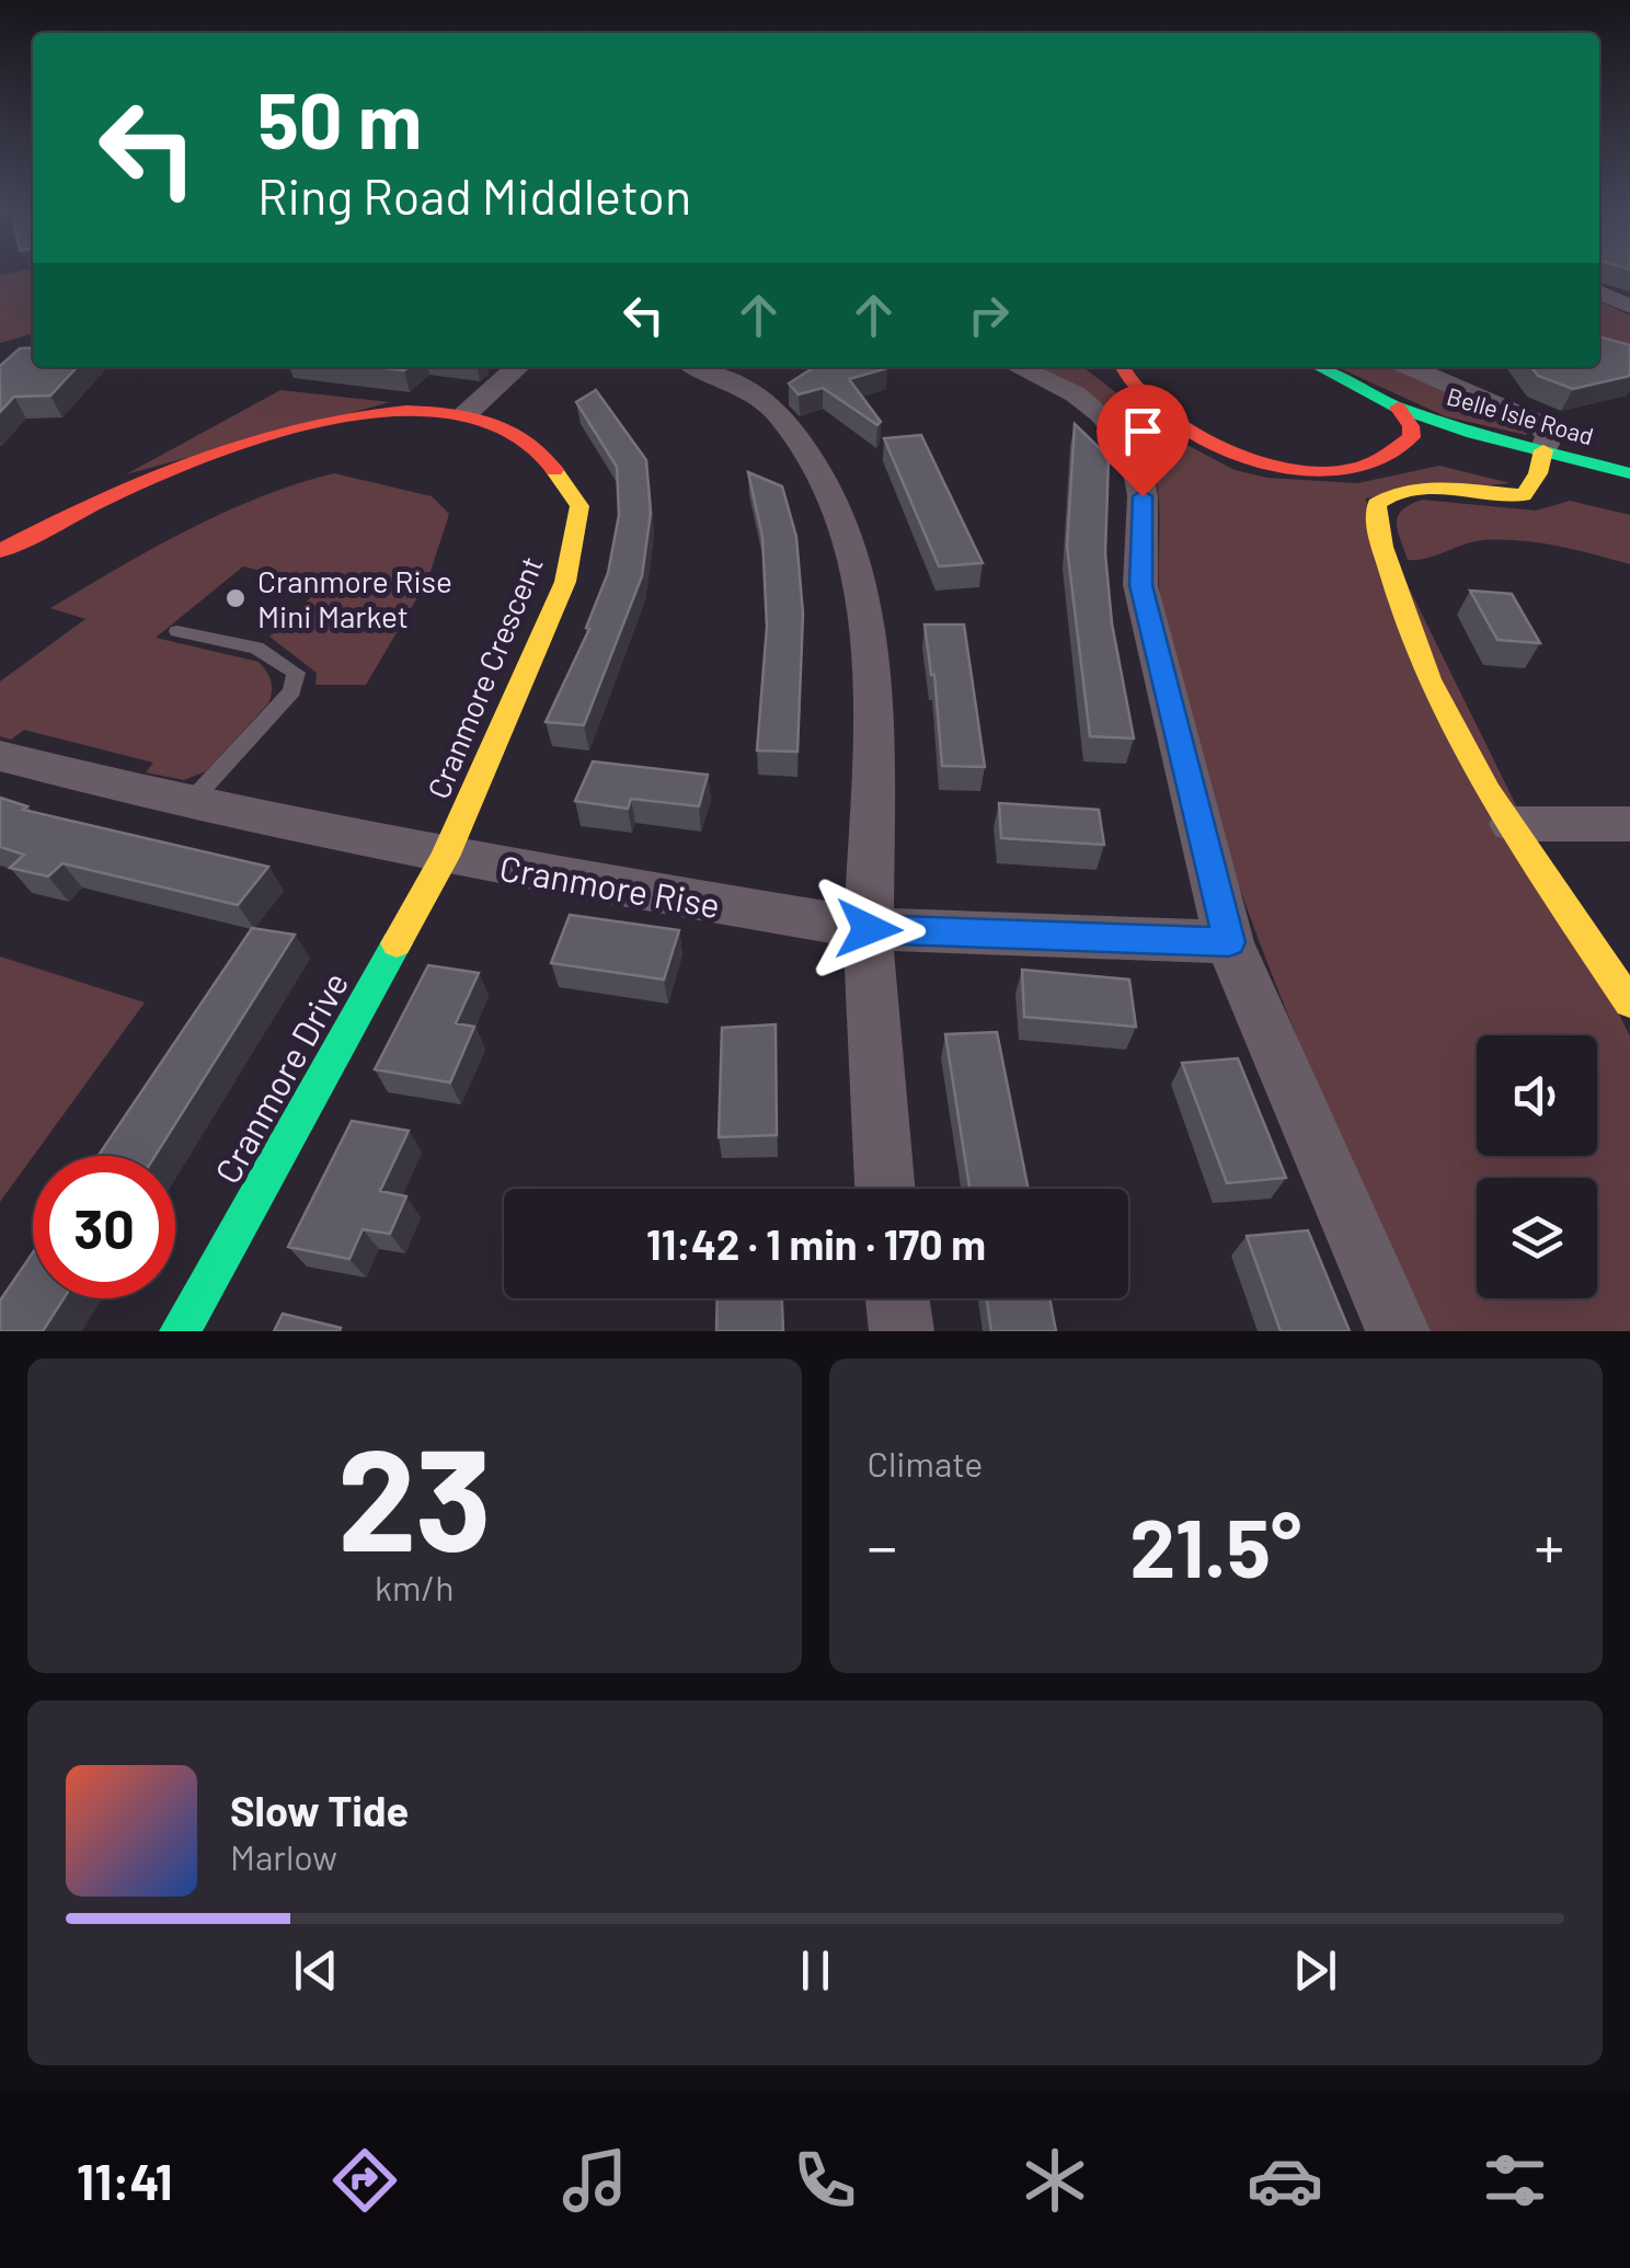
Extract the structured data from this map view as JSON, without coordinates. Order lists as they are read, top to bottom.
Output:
{
  "streets": {
    "street": [
      "Belle Isle Road",
      "Cranmore Crescent",
      "Cranmore Rise",
      "Cranmore Drive"
    ]
  },
  "crossings": [
    ["Cranmore Crescent", "Cranmore Rise"],
    ["Cranmore Crescent", "Cranmore Drive"],
    ["Cranmore Rise", "Cranmore Drive"]
  ],
  "places": ["Cranmore Rise Mini Market"],
  "page": {
    "turn": ["50 m", "Ring Road Middleton"],
    "limit": "30",
    "trip": "11:42 · 1 min · 170 m",
    "tile": [
      ["23", "km/h"],
      "Climate"
    ],
    "heat": ["−", "21.5°", "+"],
    "song": ["Slow Tide", "Marlow"],
    "tabs": "11:41"
  }
}
